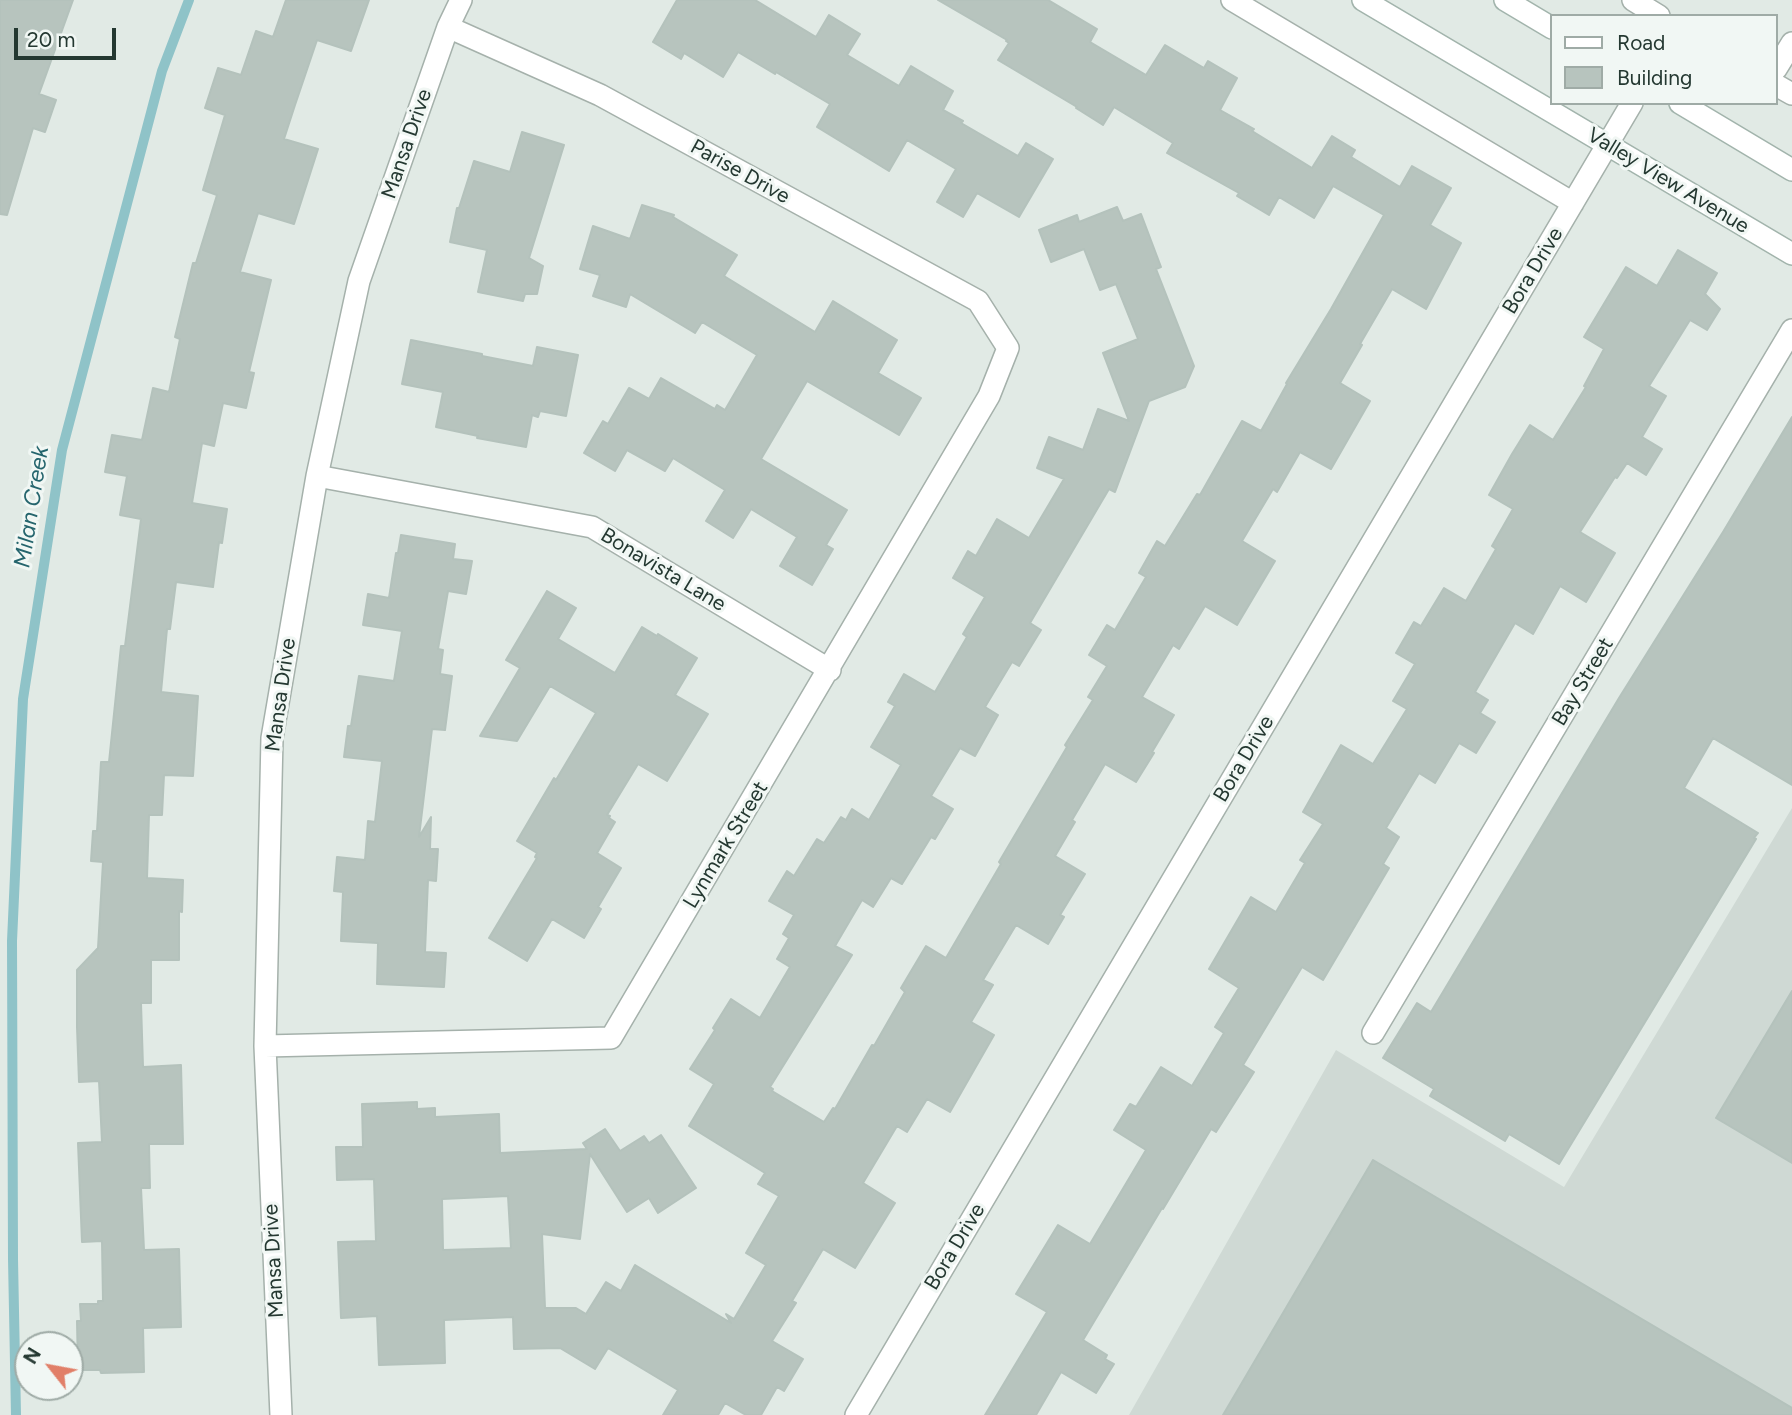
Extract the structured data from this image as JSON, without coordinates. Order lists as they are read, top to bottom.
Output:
{
  "streets": {
    "street": [
      "Mansa Drive",
      "Parise Drive",
      "Valley View Avenue",
      "Bora Drive",
      "Bonavista Lane",
      "Bay Street",
      "Lynmark Street"
    ]
  },
  "crossings": [
    ["Mansa Drive", "Parise Drive"],
    ["Mansa Drive", "Bonavista Lane"],
    ["Mansa Drive", "Lynmark Street"],
    ["Parise Drive", "Lynmark Street"],
    ["Valley View Avenue", "Bora Drive"],
    ["Bonavista Lane", "Lynmark Street"]
  ],
  "water": ["Milan Creek"],
  "legend": ["Road", "Building"],
  "scale_bar": "20 m",
  "north": "top left"
}
